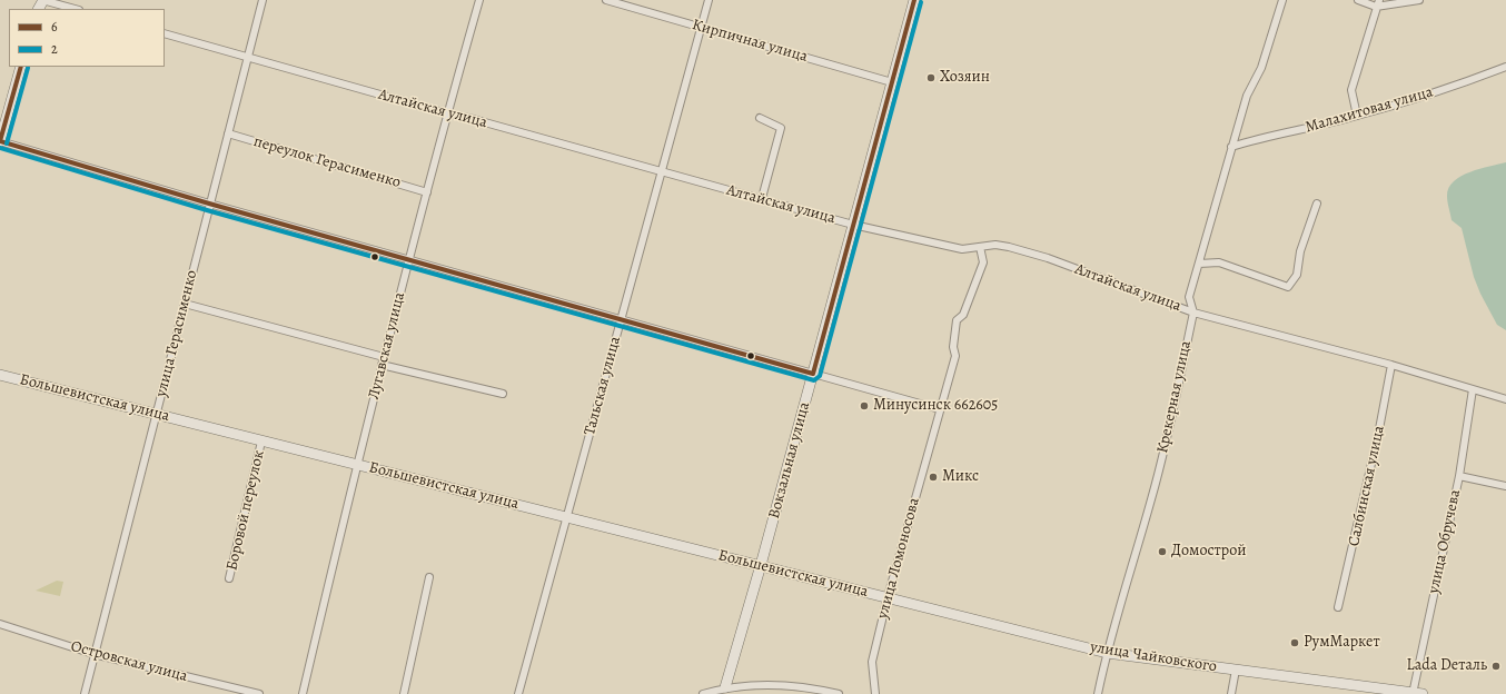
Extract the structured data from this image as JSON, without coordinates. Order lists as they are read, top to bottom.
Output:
{
  "streets": {
    "main road": ["Большевистская улица", "Вокзальная улица", "улица Чайковского"],
    "street": [
      "Кирпичная улица",
      "Алтайская улица",
      "Малахитовая улица",
      "переулок Герасименко",
      "улица Герасименко",
      "Лугавская улица",
      "Тальская улица",
      "Крекерная улица",
      "Салбинская улица",
      "Боровой переулок",
      "улица Обручева",
      "улица Ломоносова",
      "Островская улица"
    ]
  },
  "crossings": [
    ["Кирпичная улица", "Тальская улица"],
    ["Кирпичная улица", "Вокзальная улица"],
    ["Алтайская улица", "улица Герасименко"],
    ["Алтайская улица", "Лугавская улица"],
    ["Алтайская улица", "Тальская улица"],
    ["Алтайская улица", "Крекерная улица"],
    ["Алтайская улица", "Вокзальная улица"],
    ["Алтайская улица", "Салбинская улица"],
    ["Алтайская улица", "улица Обручева"],
    ["Алтайская улица", "улица Ломоносова"],
    ["Малахитовая улица", "Крекерная улица"],
    ["переулок Герасименко", "улица Герасименко"],
    ["переулок Герасименко", "Лугавская улица"],
    ["улица Герасименко", "Большевистская улица"],
    ["улица Герасименко", "Островская улица"],
    ["Лугавская улица", "Большевистская улица"],
    ["Тальская улица", "Большевистская улица"],
    ["Крекерная улица", "улица Чайковского"],
    ["Большевистская улица", "Вокзальная улица"],
    ["Большевистская улица", "Боровой переулок"],
    ["Большевистская улица", "улица Ломоносова"],
    ["Большевистская улица", "улица Чайковского"],
    ["улица Обручева", "улица Чайковского"],
    ["улица Ломоносова", "улица Чайковского"]
  ],
  "places": [
    "Хозяин",
    "Минусинск 662605",
    "Микс",
    "Домострой",
    "РумМаркет",
    "Lada Dеталь"
  ],
  "lines": ["transit line 6", "transit line 2"],
  "legend": ["6", "2"]
}
